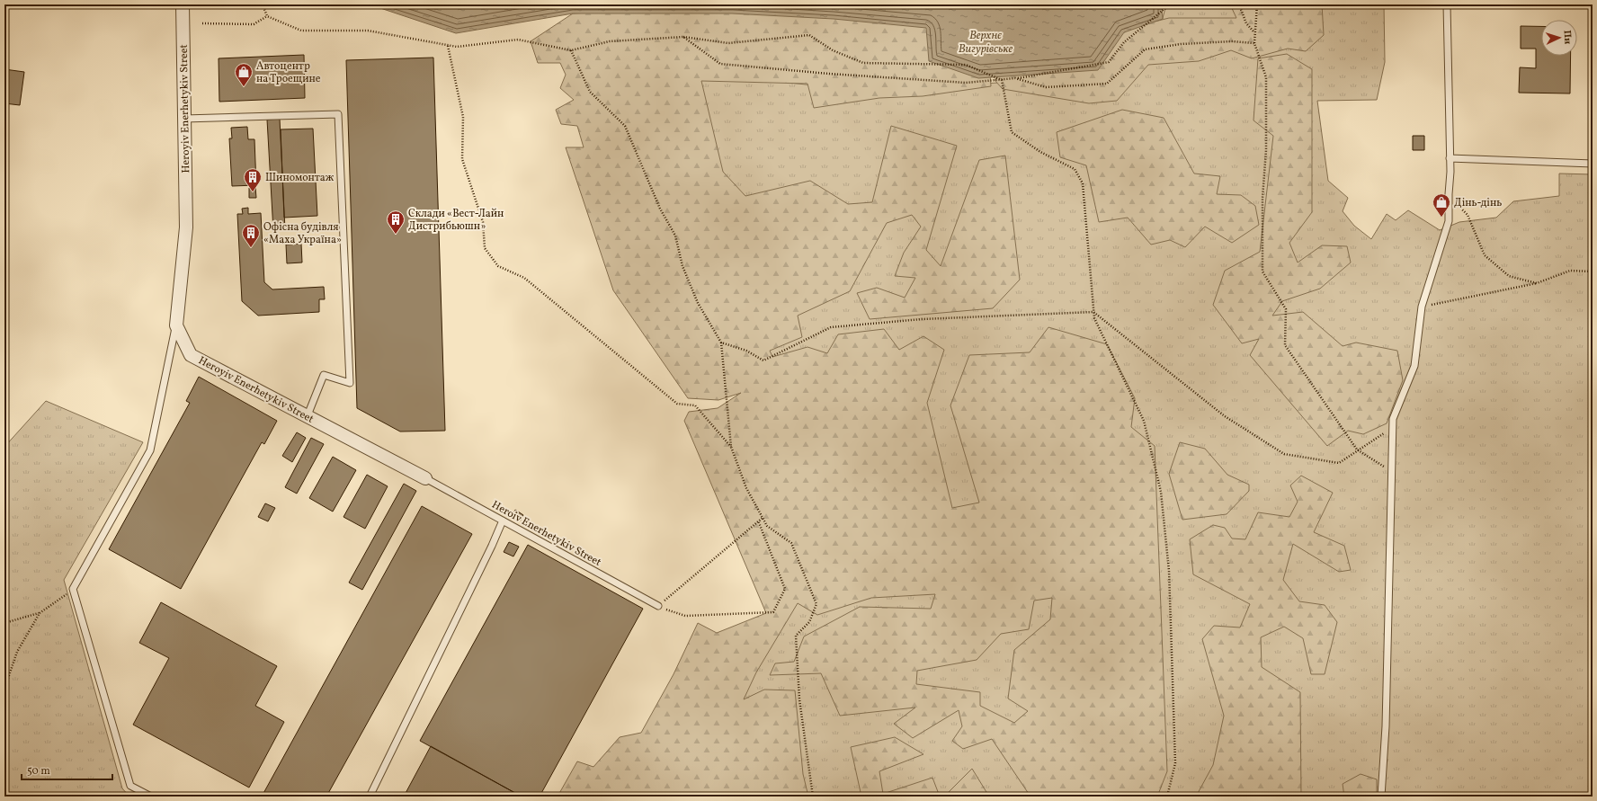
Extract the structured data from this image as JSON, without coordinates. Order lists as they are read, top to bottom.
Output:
{
  "streets": {
    "street": ["Heroyiv Enerhetykiv Street"],
    "lane": ["Heroiv Enerhetykiv Street"]
  },
  "crossings": [
    ["Heroyiv Enerhetykiv Street", "Heroiv Enerhetykiv Street"]
  ],
  "water": ["Верхнє Вигурівське"],
  "places": {
    "shop": ["Автоцентр на Троещине", "Дінь-дінь"],
    "building": ["Шиномонтаж", "Склади «Вест-Лайн Дистрибьюшн»", "Офісна будівля «Маха Україна»"]
  },
  "scale_bar": "50 m",
  "north": "right"
}
